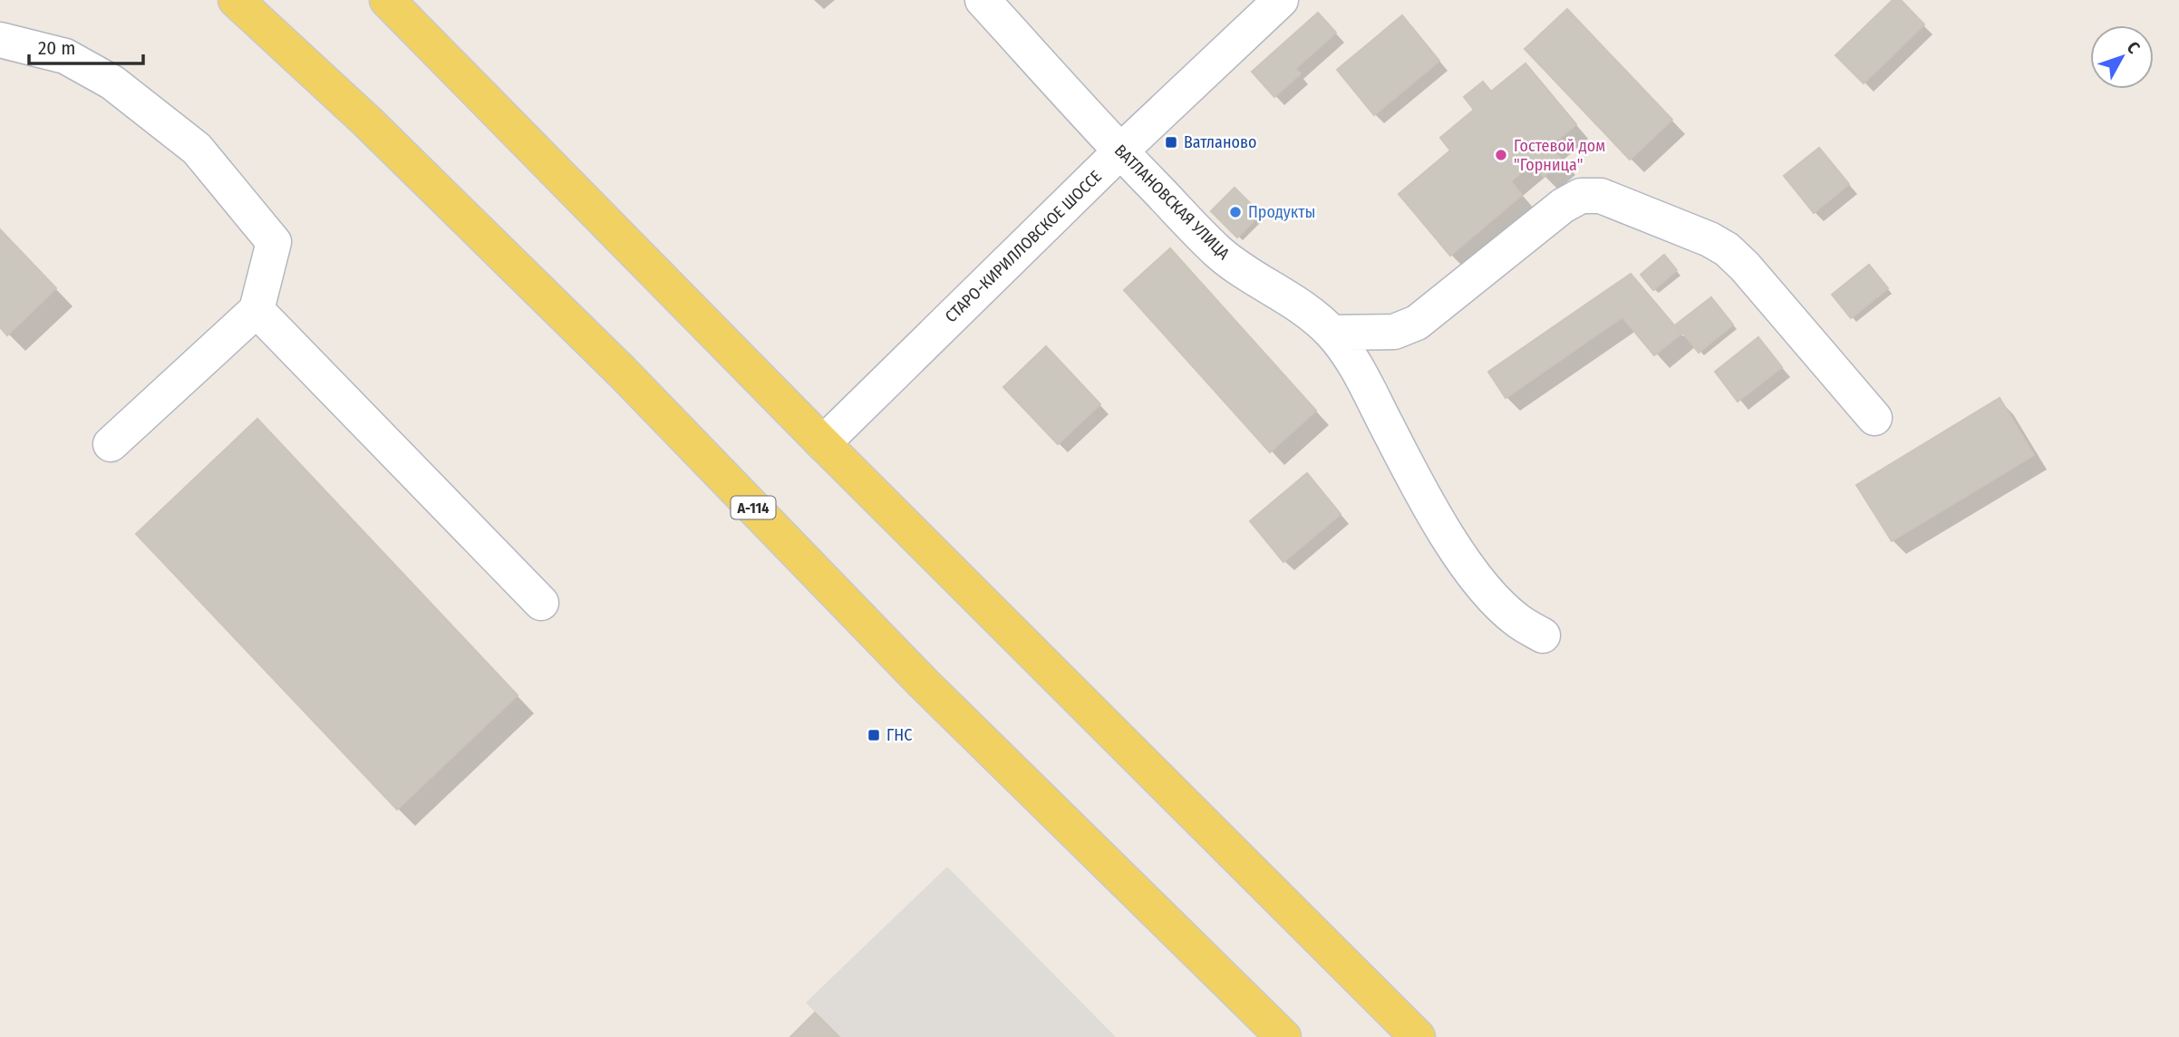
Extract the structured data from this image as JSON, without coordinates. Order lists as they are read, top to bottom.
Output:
{
  "streets": {
    "main road": ["А-114"],
    "street": ["ВАТЛАНОВСКАЯ УЛИЦА", "СТАРО-КИРИЛЛОВСКОЕ ШОССЕ"]
  },
  "crossings": [
    ["ВАТЛАНОВСКАЯ УЛИЦА", "СТАРО-КИРИЛЛОВСКОЕ ШОССЕ"]
  ],
  "places": {
    "transit": ["Ватланово", "ГНС"],
    "other": ["Гостевой дом \"Горница\"", "Продукты"]
  },
  "scale_bar": "20 m",
  "north": "top right"
}
